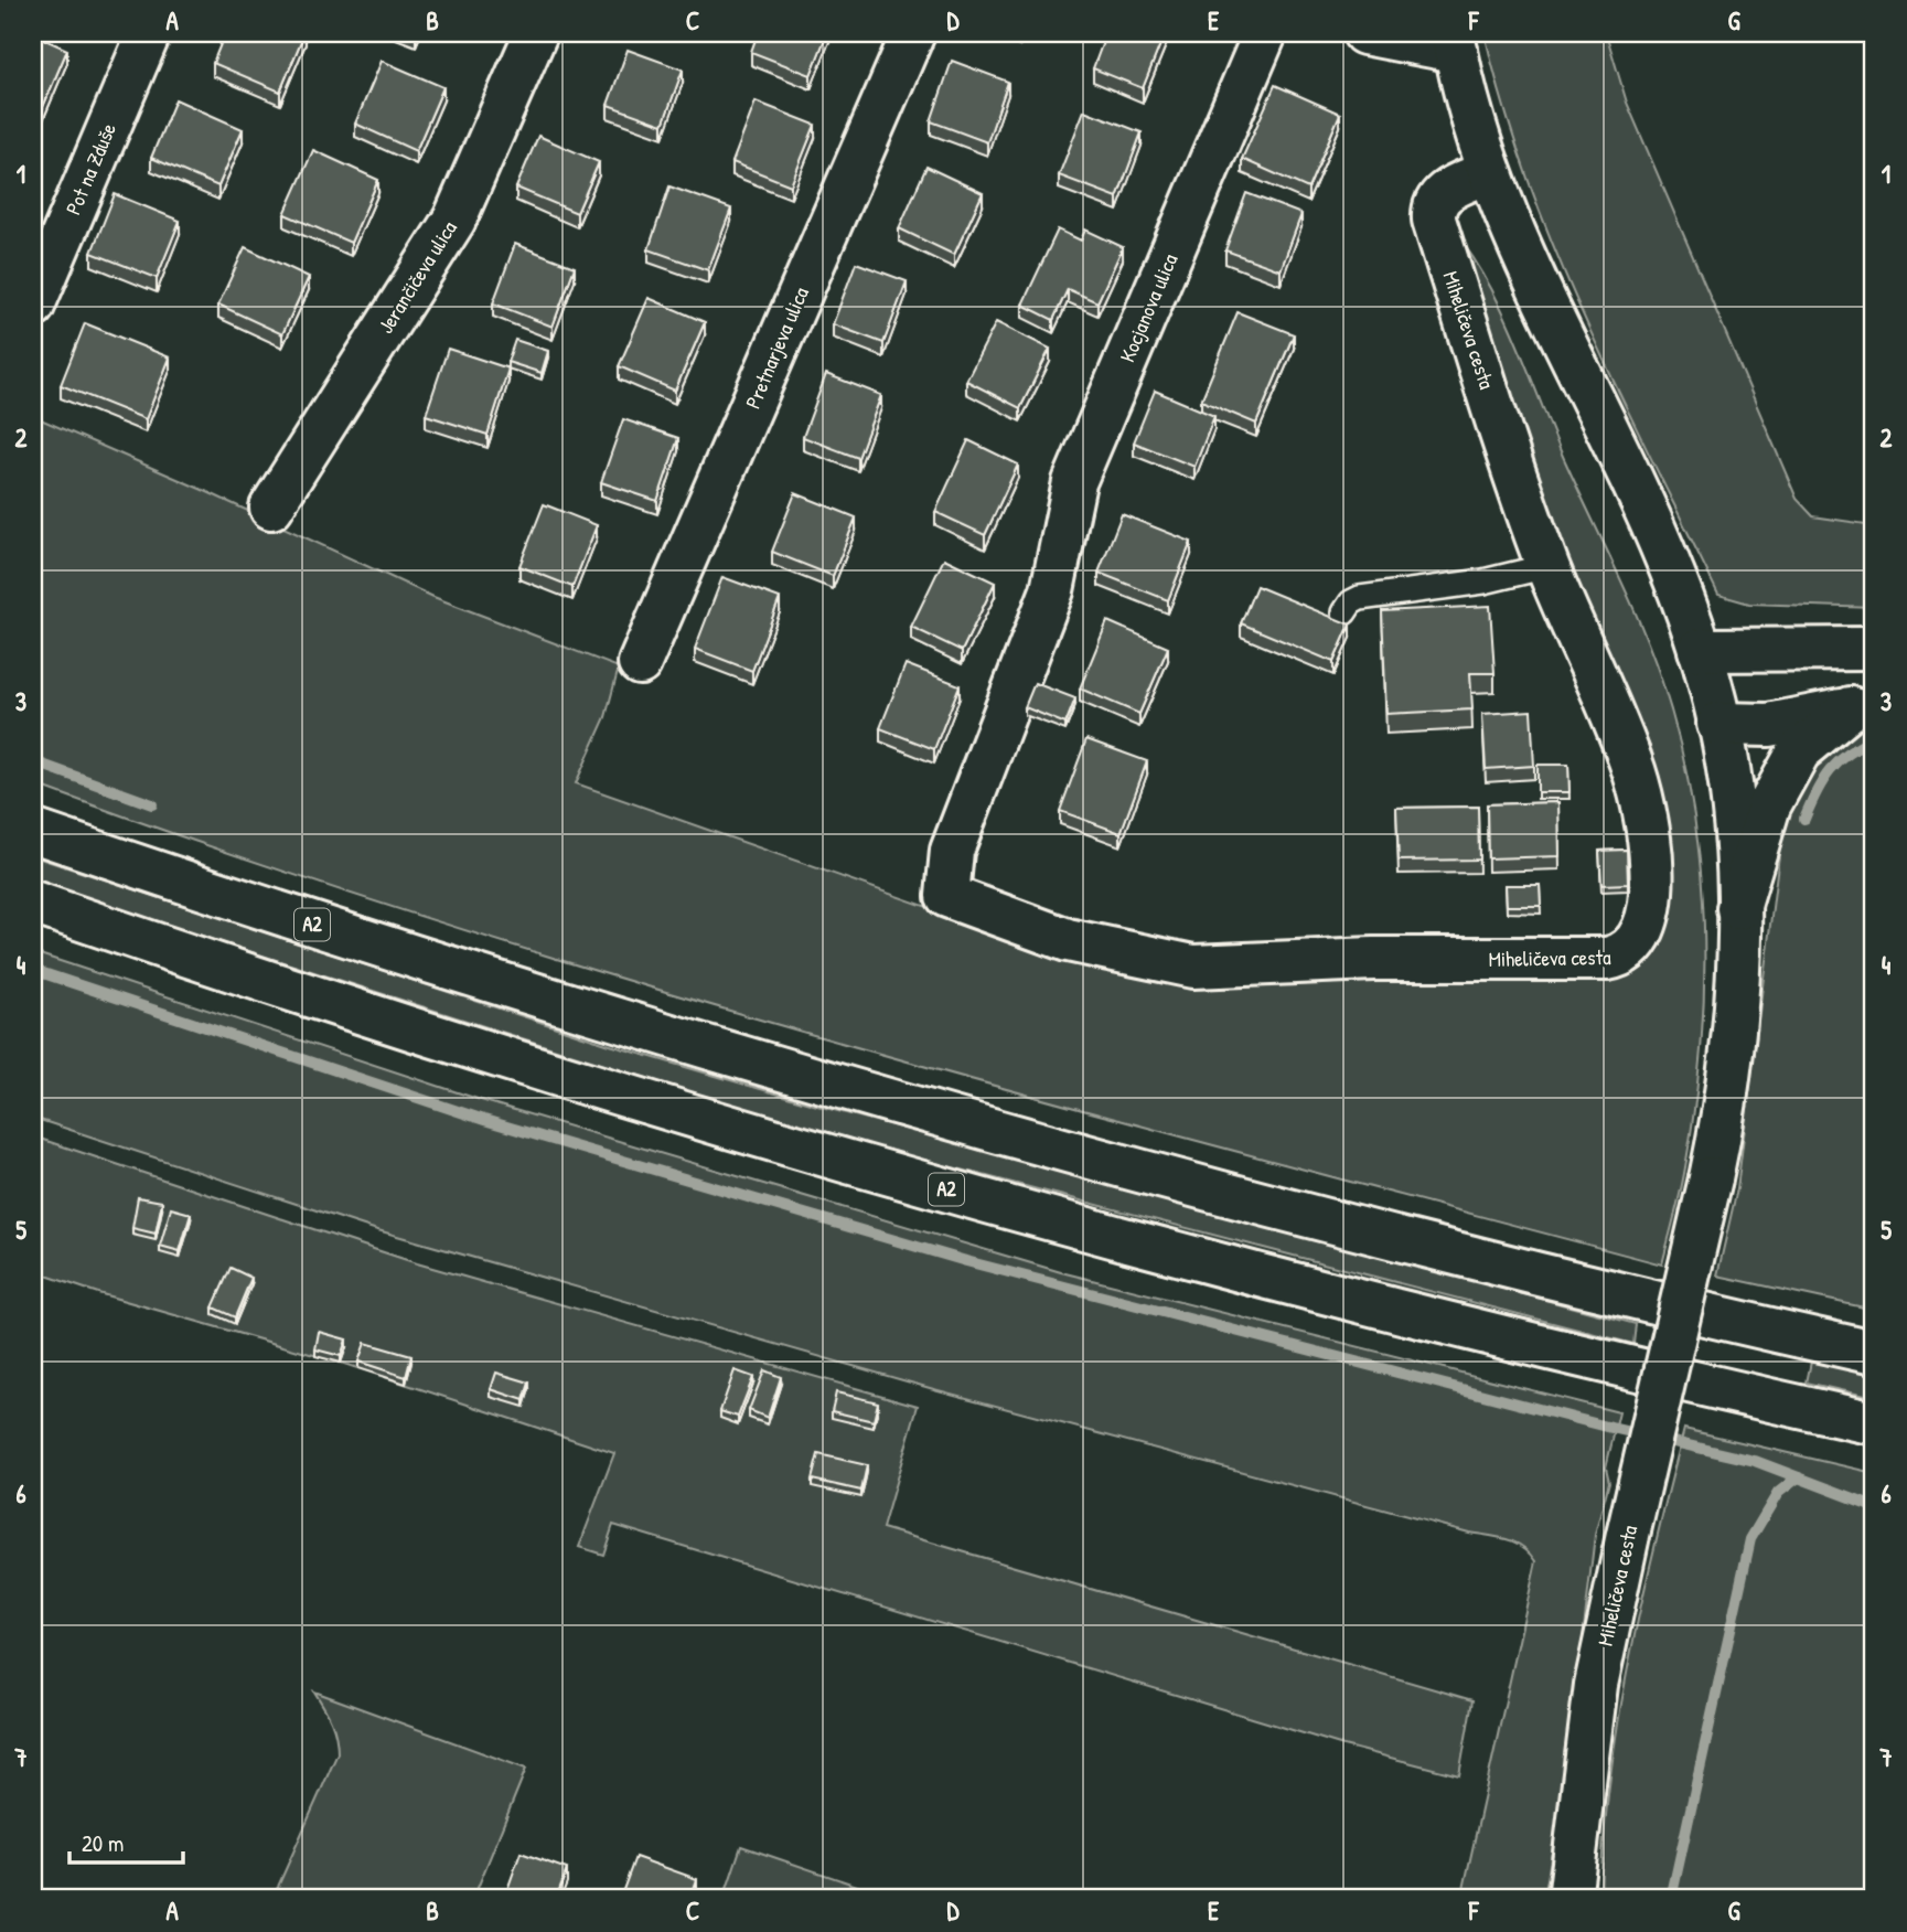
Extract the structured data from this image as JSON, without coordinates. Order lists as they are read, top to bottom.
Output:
{
  "streets": {
    "main road": [
      "Pot na Zduše",
      "Jerančičeva ulica",
      "Kocjanova ulica",
      "Miheličeva cesta",
      "Pretnarjeva ulica",
      "A2"
    ]
  },
  "crossings": [
    ["Kocjanova ulica", "Miheličeva cesta"]
  ],
  "scale_bar": "20 m",
  "grid": {
    "columns": [
      "A",
      "B",
      "C",
      "D",
      "E",
      "F",
      "G"
    ],
    "rows": [
      "1",
      "2",
      "3",
      "4",
      "5",
      "6",
      "7"
    ]
  }
}
